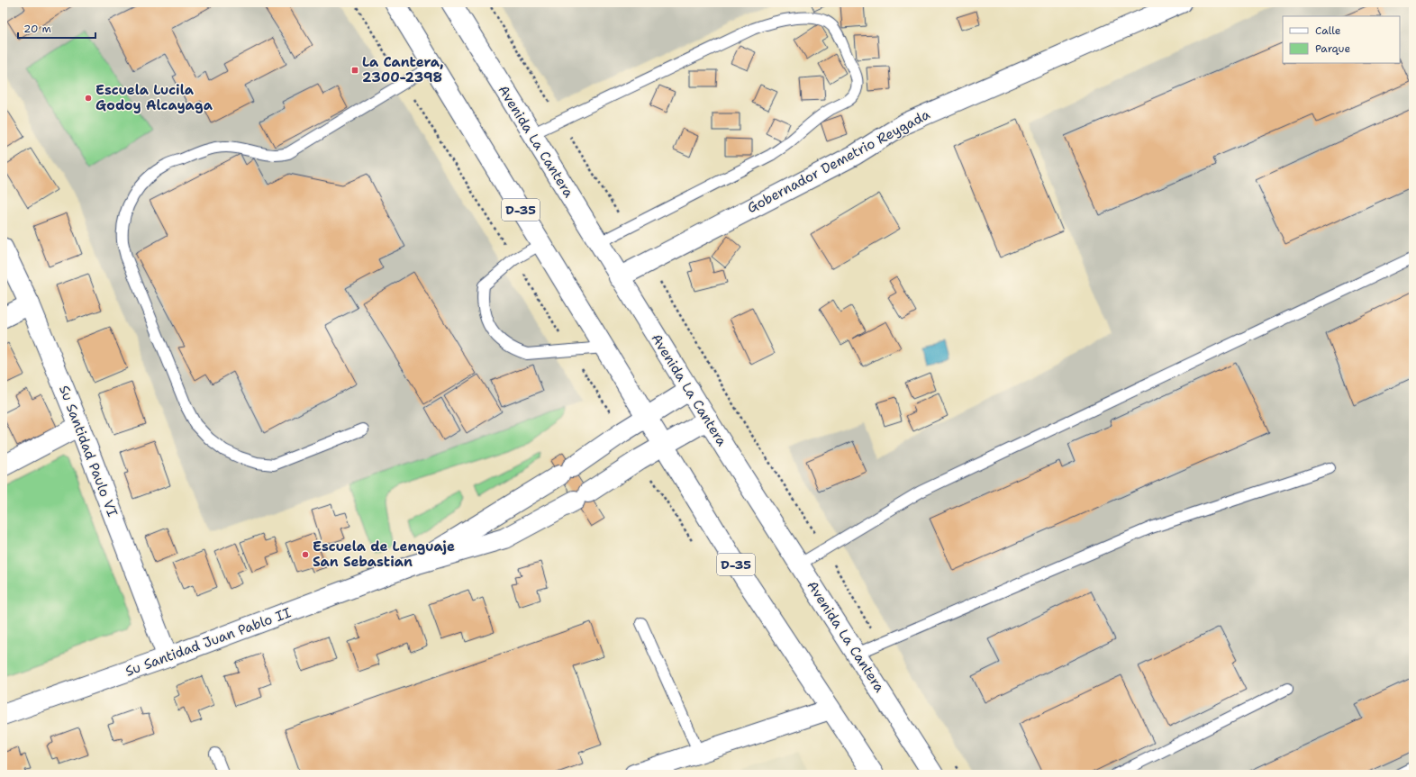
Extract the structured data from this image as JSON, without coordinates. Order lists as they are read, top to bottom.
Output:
{
  "streets": {
    "main road": [
      "Avenida La Cantera",
      "Gobernador Demetrio Reygada",
      "D-35",
      "Su Santidad Paulo VI",
      "Su Santidad Juan Pablo II"
    ]
  },
  "crossings": [
    ["Avenida La Cantera", "Gobernador Demetrio Reygada"],
    ["Avenida La Cantera", "Su Santidad Juan Pablo II"],
    ["D-35", "Su Santidad Juan Pablo II"],
    ["Su Santidad Paulo VI", "Su Santidad Juan Pablo II"]
  ],
  "places": {
    "transit": ["La Cantera, 2300-2398"],
    "other": ["Escuela Lucila Godoy Alcayaga", "Escuela de Lenguaje San Sebastian"]
  },
  "legend": ["Calle", "Parque"],
  "scale_bar": "20 m"
}
